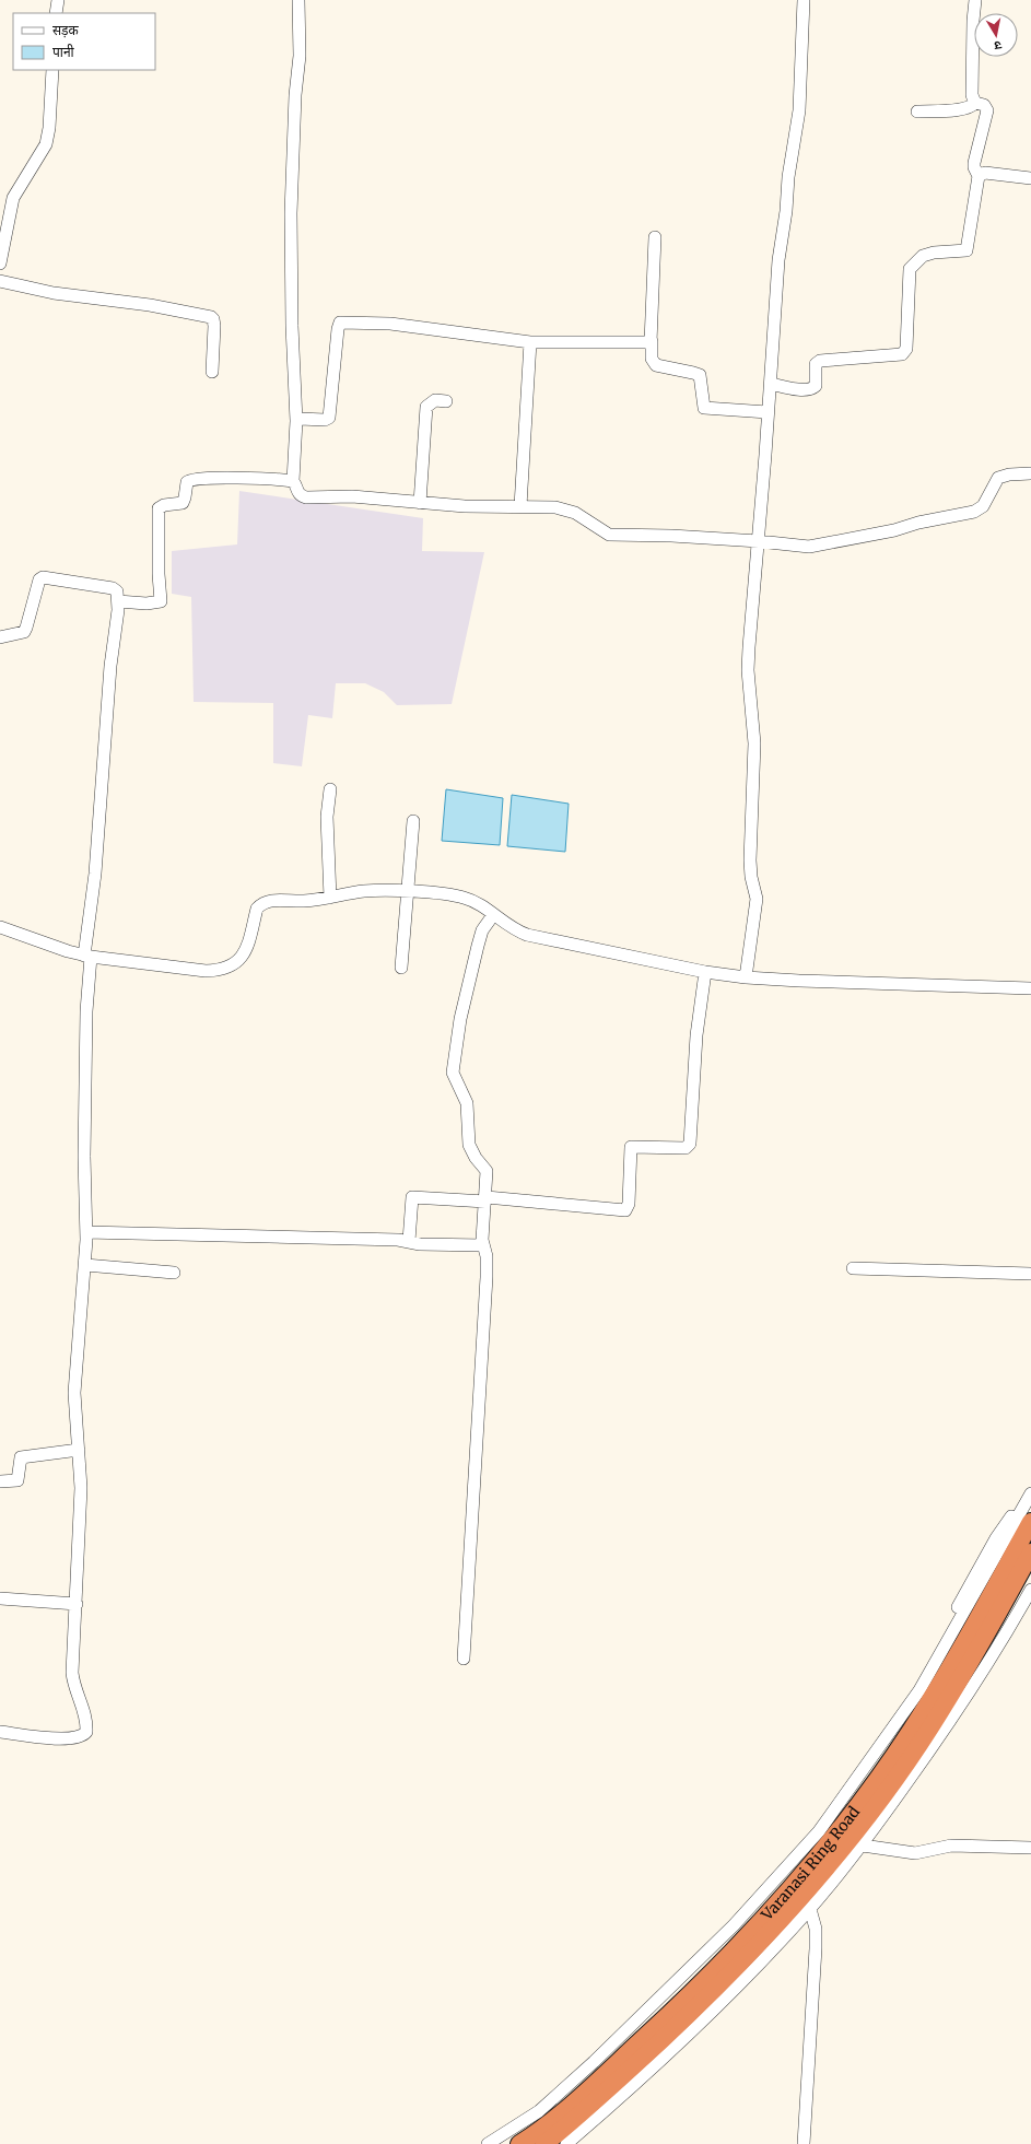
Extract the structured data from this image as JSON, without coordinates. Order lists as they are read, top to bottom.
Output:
{
  "streets": {
    "highway": ["Varanasi Ring Road"]
  },
  "legend": ["सड़क", "पानी"],
  "north": "bottom"
}
